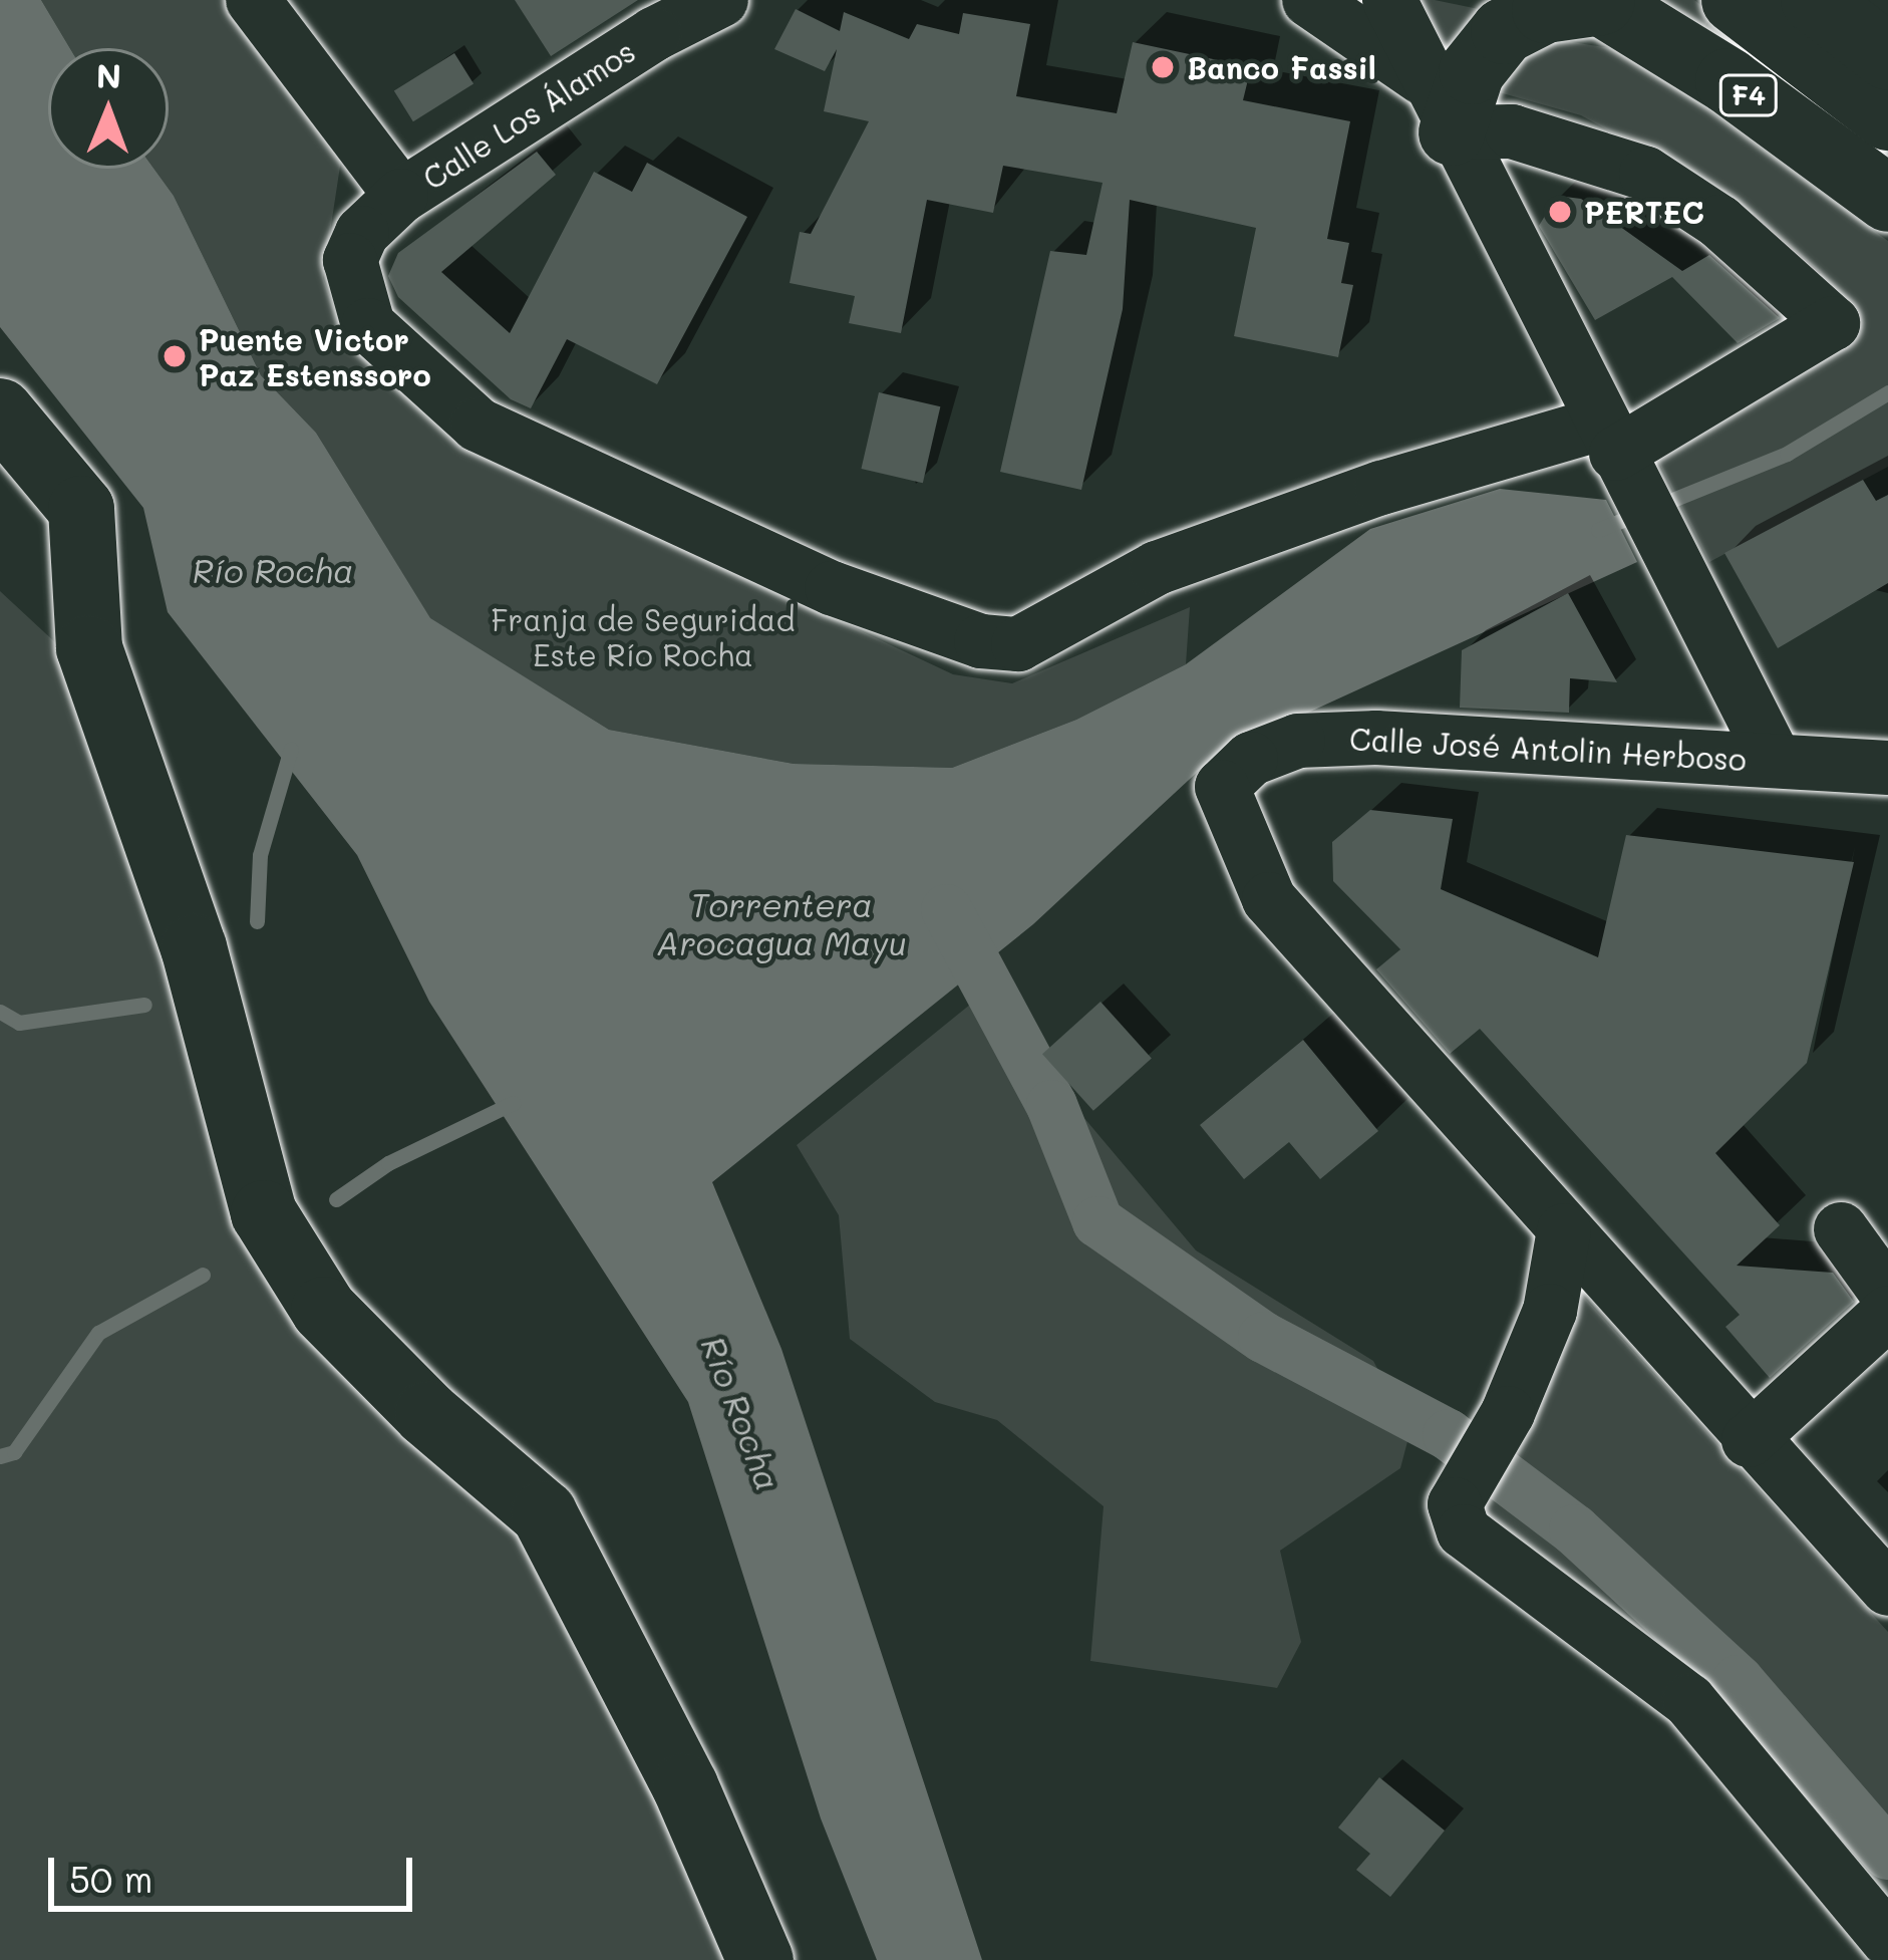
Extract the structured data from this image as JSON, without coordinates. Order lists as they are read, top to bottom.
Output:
{
  "streets": {
    "main road": ["F4"],
    "street": ["Calle Los Álamos", "Calle José Antolin Herboso"]
  },
  "water": ["Río Rocha", "Torrentera Arocagua Mayu"],
  "parks": ["Franja de Seguridad Este Río Rocha"],
  "places": ["Banco Fassil", "PERTEC", "Puente Victor Paz Estenssoro"],
  "scale_bar": "50 m",
  "north": "top"
}
